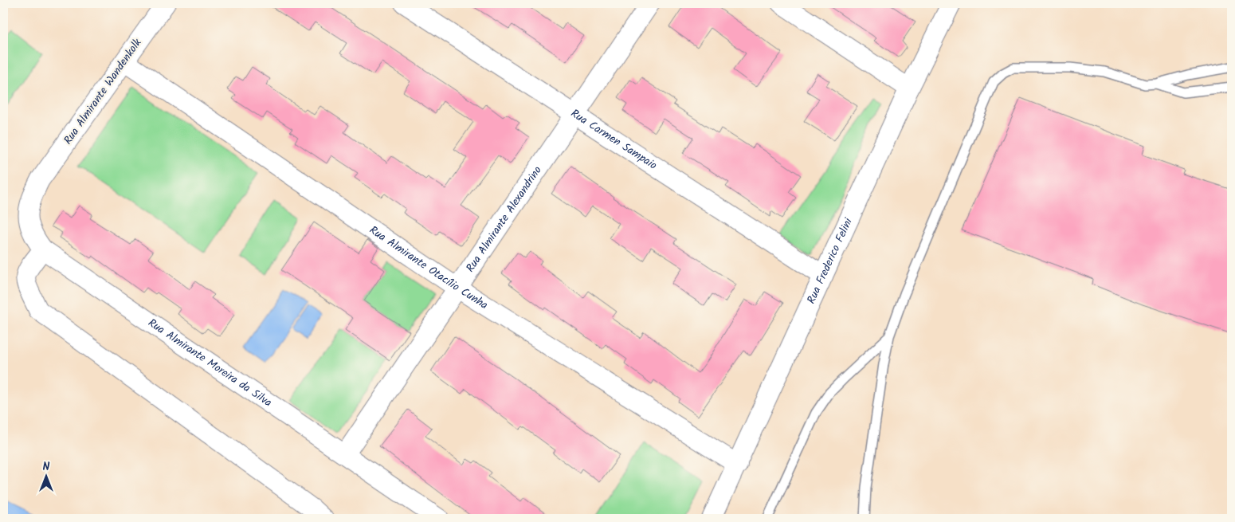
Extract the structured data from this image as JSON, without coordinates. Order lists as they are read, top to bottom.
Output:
{
  "streets": {
    "street": [
      "Rua Almirante Wandenkolk",
      "Rua Carmen Sampaio",
      "Rua Almirante Alexandrino",
      "Rua Frederico Felini",
      "Rua Almirante Otacílio Cunha",
      "Rua Almirante Moreira da Silva"
    ]
  },
  "crossings": [
    ["Rua Almirante Wandenkolk", "Rua Almirante Otacílio Cunha"],
    ["Rua Almirante Wandenkolk", "Rua Almirante Moreira da Silva"],
    ["Rua Carmen Sampaio", "Rua Almirante Alexandrino"],
    ["Rua Carmen Sampaio", "Rua Frederico Felini"],
    ["Rua Almirante Alexandrino", "Rua Almirante Otacílio Cunha"],
    ["Rua Almirante Alexandrino", "Rua Almirante Moreira da Silva"],
    ["Rua Frederico Felini", "Rua Almirante Otacílio Cunha"]
  ],
  "north": "top"
}
